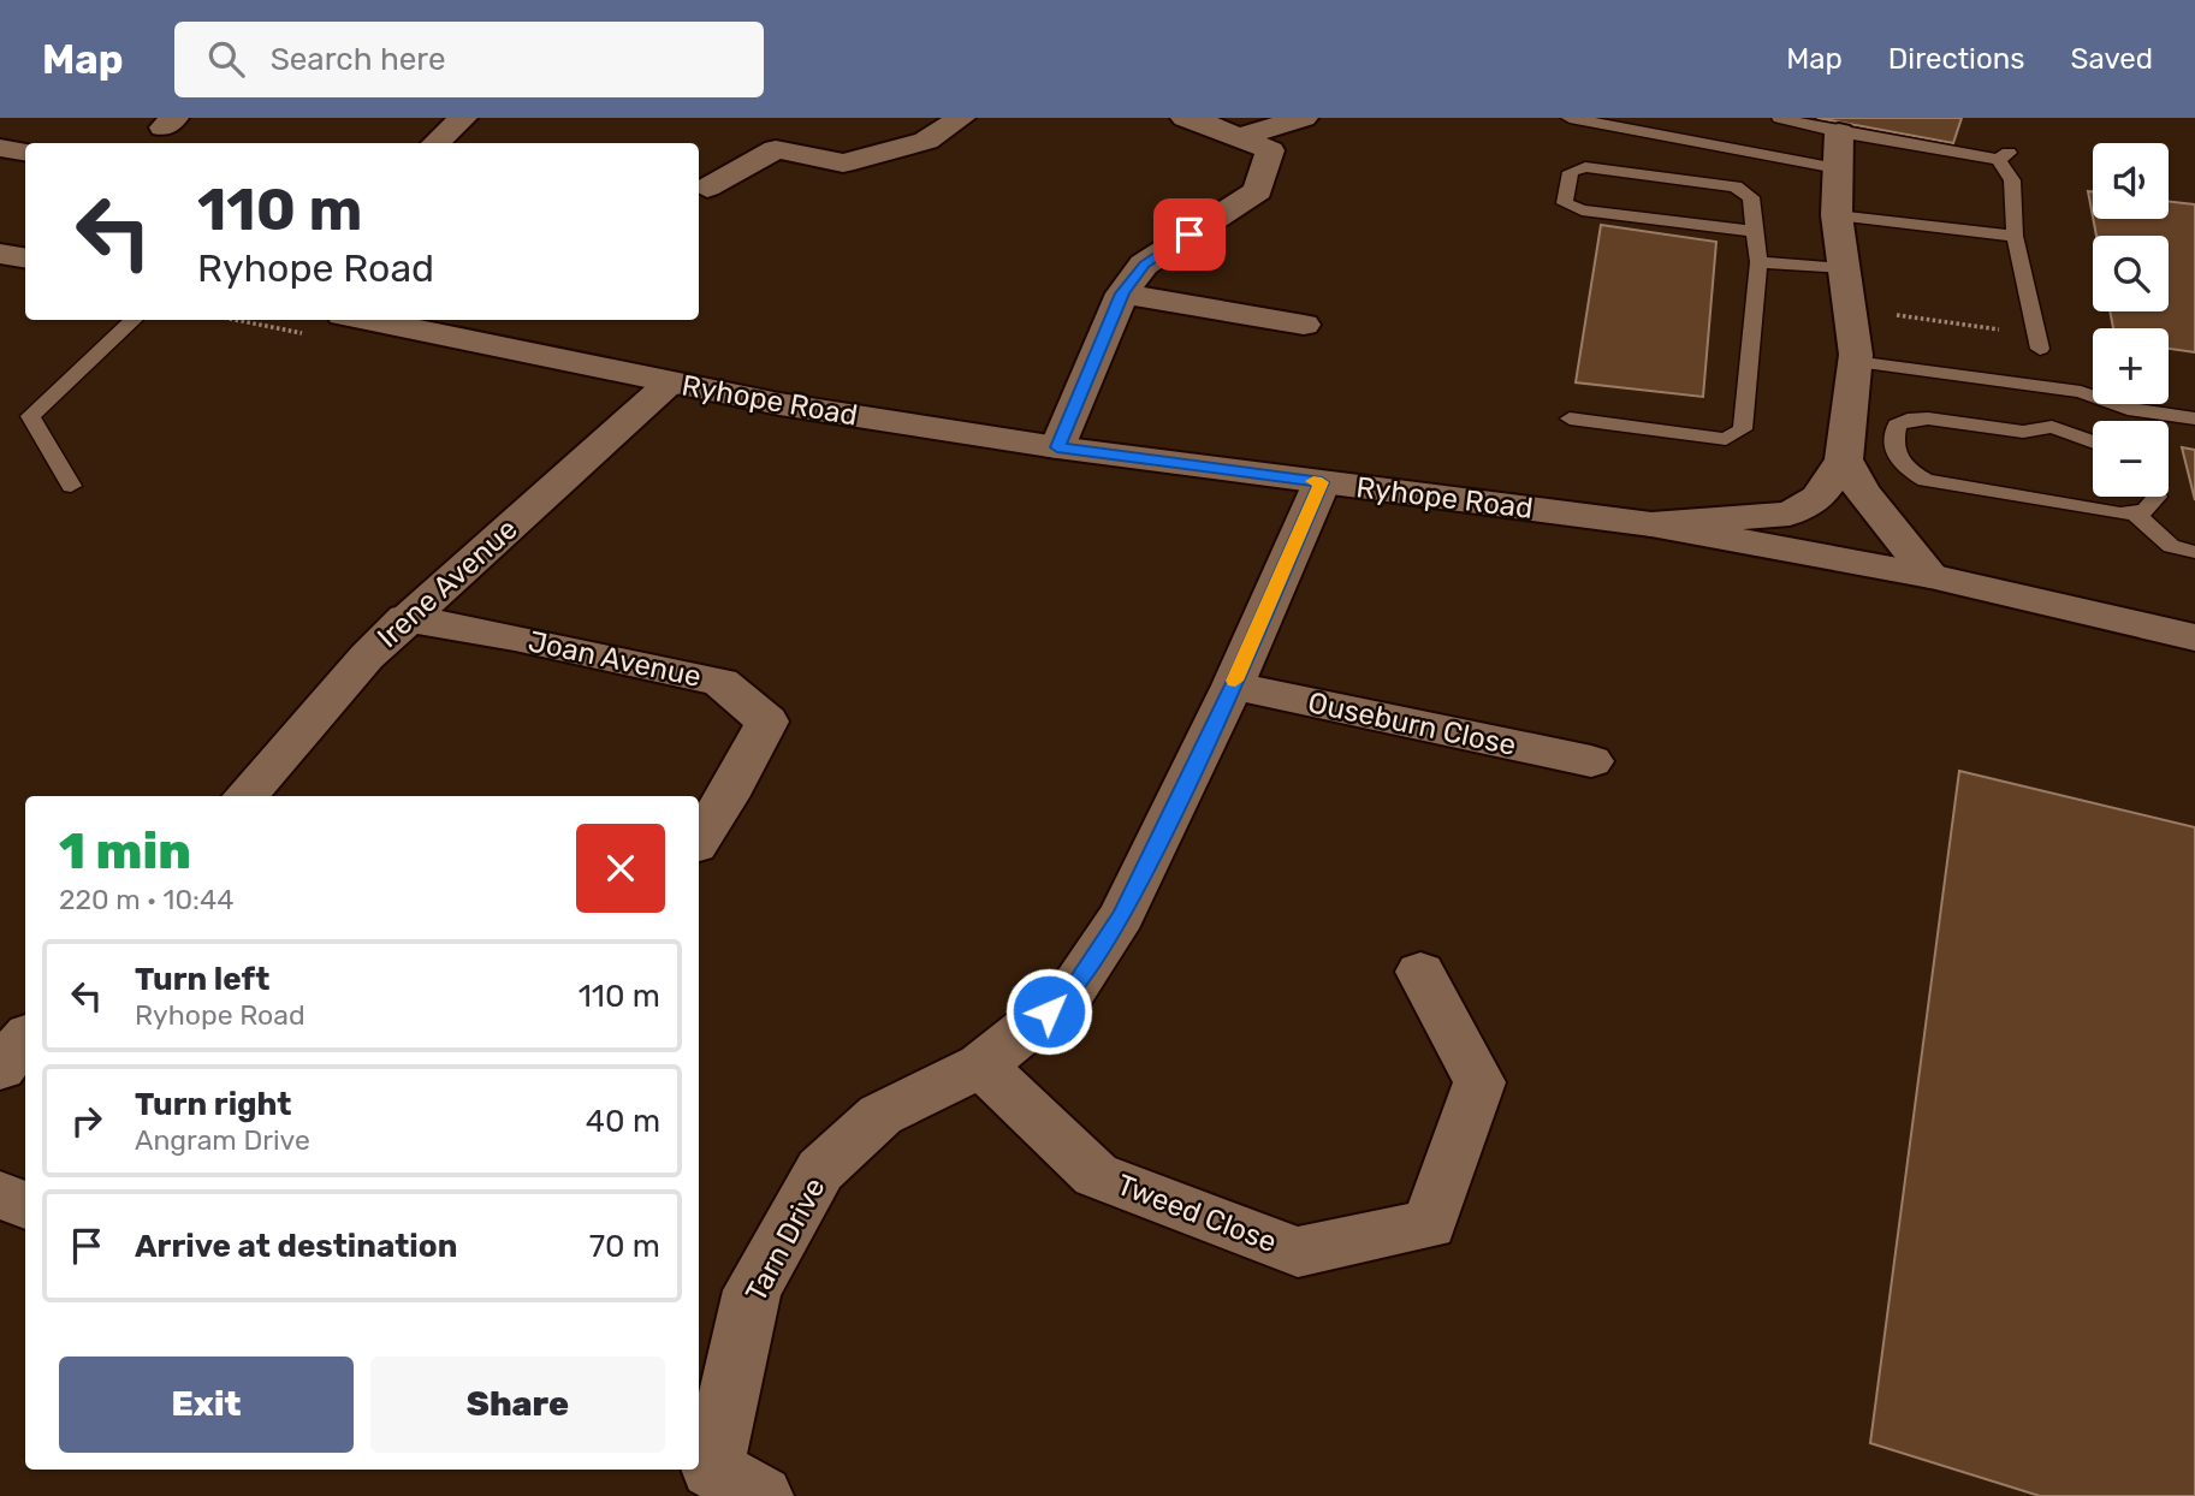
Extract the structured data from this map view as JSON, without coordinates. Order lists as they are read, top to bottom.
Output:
{
  "streets": {
    "street": [
      "Ryhope Road",
      "Irene Avenue",
      "Joan Avenue",
      "Ouseburn Close",
      "Tweed Close",
      "Tarn Drive"
    ]
  },
  "crossings": [
    ["Ryhope Road", "Irene Avenue"],
    ["Ryhope Road", "Tarn Drive"],
    ["Irene Avenue", "Joan Avenue"],
    ["Ouseburn Close", "Tarn Drive"],
    ["Tweed Close", "Tarn Drive"]
  ],
  "page": {
    "header": "Map",
    "search": "Search here",
    "nav": ["Map", "Directions", "Saved"],
    "map_buttons": ["+", "−"],
    "turn": ["110 m", "Ryhope Road"],
    "heading": ["1 min", "220 m · 10:44"],
    "list": [
      {
        "name": "Turn left",
        "note": "Ryhope Road",
        "value": "110 m"
      },
      {
        "name": "Turn right",
        "note": "Angram Drive",
        "value": "40 m"
      },
      {
        "name": "Arrive at destination",
        "value": "70 m"
      }
    ],
    "buttons": ["Exit", "Share"]
  }
}
